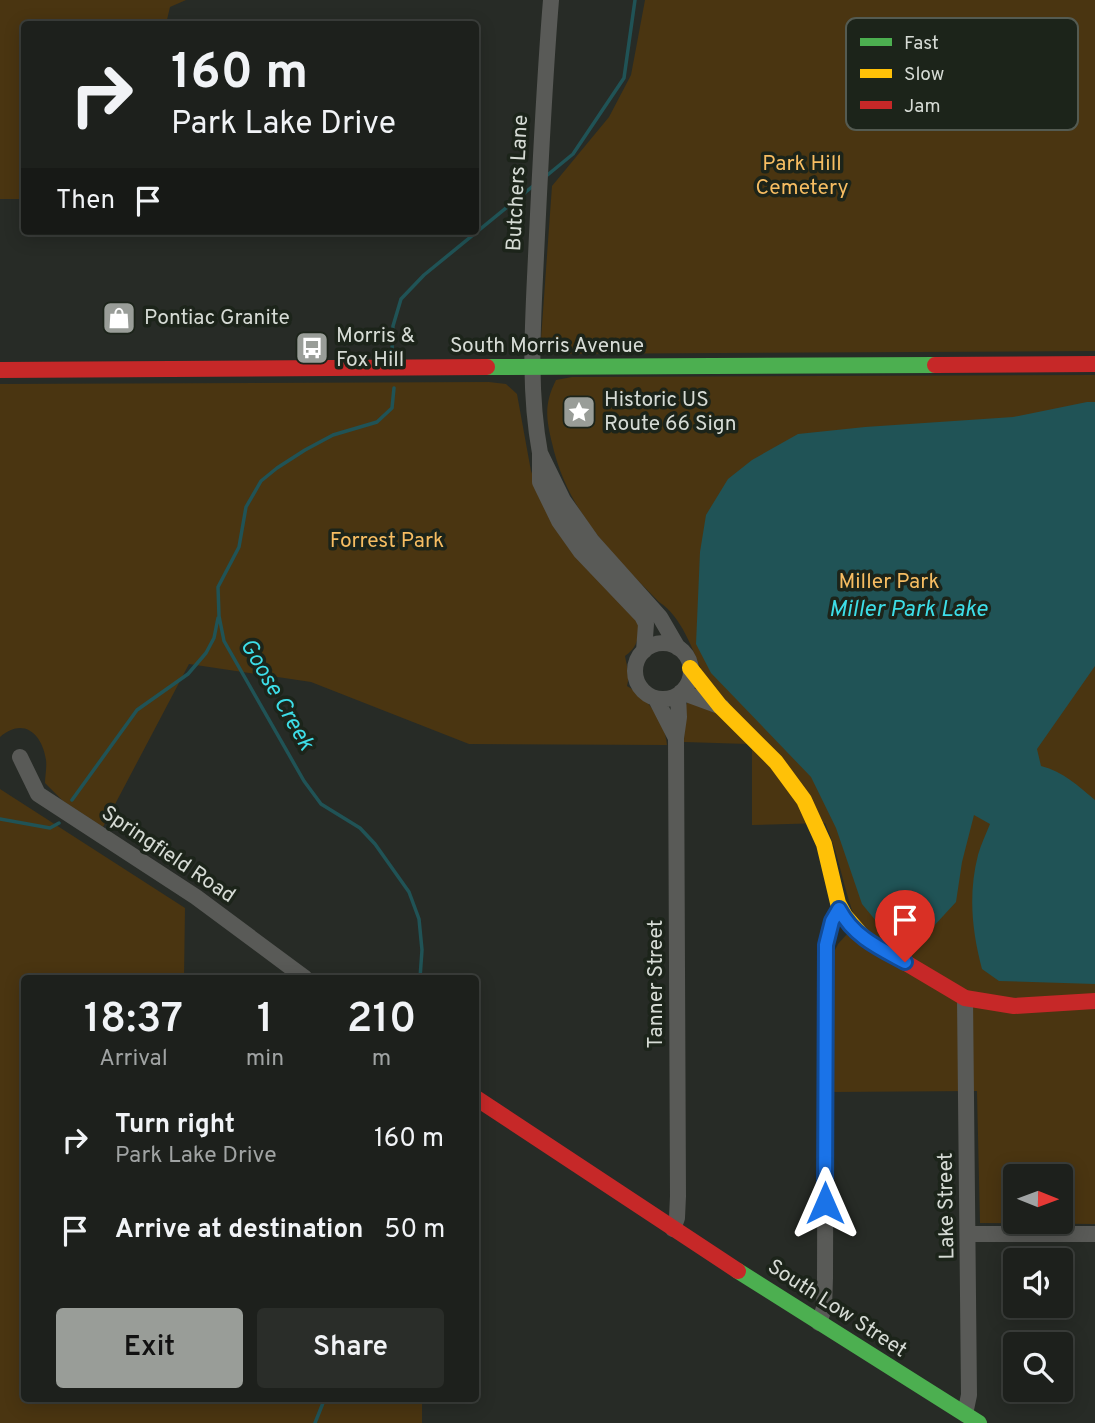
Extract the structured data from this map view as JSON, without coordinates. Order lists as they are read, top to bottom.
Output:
{
  "streets": {
    "street": [
      "Butchers Lane",
      "South Morris Avenue",
      "Springfield Road",
      "Tanner Street",
      "Lake Street",
      "South Low Street"
    ]
  },
  "crossings": [
    ["Butchers Lane", "South Morris Avenue"],
    ["Tanner Street", "South Low Street"],
    ["Lake Street", "South Low Street"]
  ],
  "water": ["Miller Park Lake", "Goose Creek"],
  "parks": ["Park Hill Cemetery", "Forrest Park", "Miller Park"],
  "places": {
    "shop": ["Pontiac Granite"],
    "bus stop": ["Morris & Fox Hill"],
    "place": ["Historic US Route 66 Sign"]
  },
  "legend": ["Fast", "Slow", "Jam"],
  "north": "right",
  "page": {
    "turn": ["160 m", "Park Lake Drive"],
    "then": "Then",
    "eta": [
      "18:37",
      "Arrival",
      "1",
      "min",
      "210",
      "m"
    ],
    "list": [
      {
        "name": "Turn right",
        "note": "Park Lake Drive",
        "value": "160 m"
      },
      {
        "name": "Arrive at destination",
        "value": "50 m"
      }
    ],
    "buttons": ["Exit", "Share"]
  }
}
